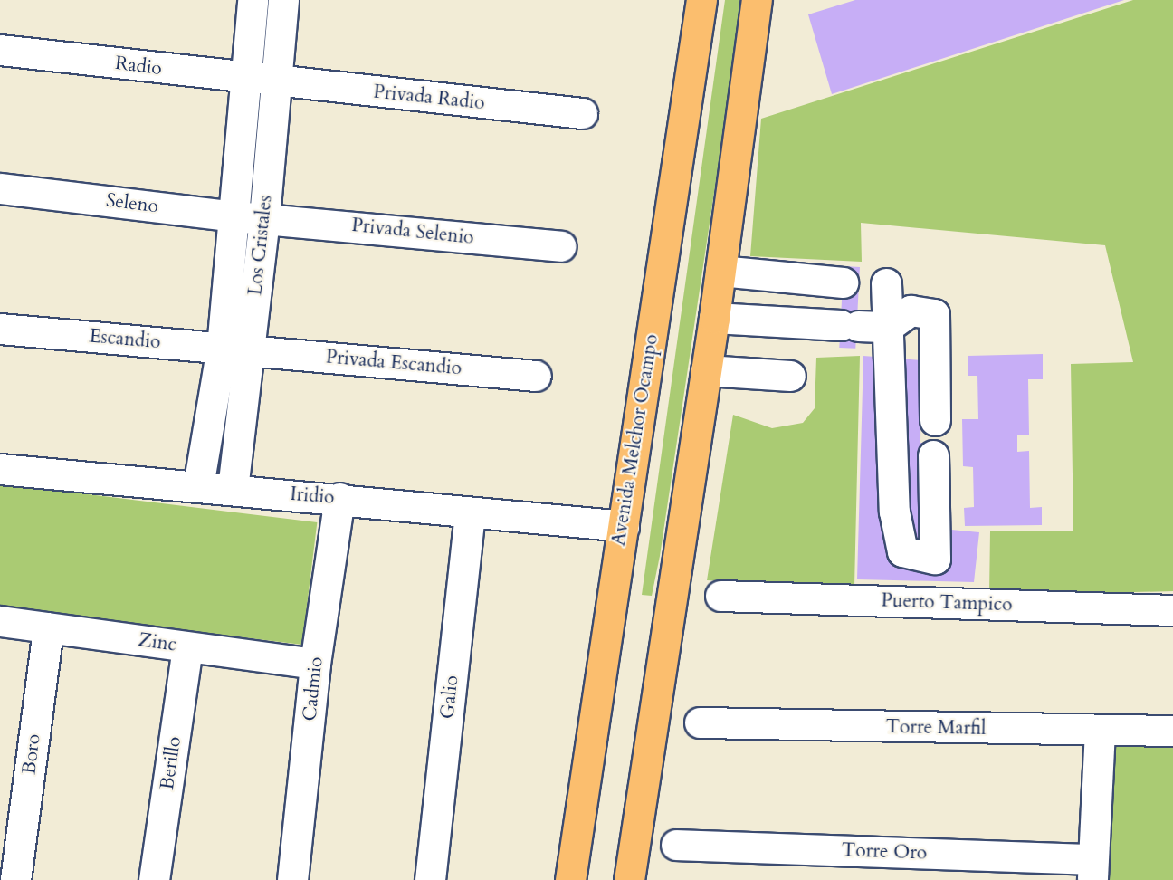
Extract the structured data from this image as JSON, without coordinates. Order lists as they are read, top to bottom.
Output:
{
  "streets": {
    "main road": ["Avenida Melchor Ocampo"],
    "street": [
      "Radio",
      "Privada Radio",
      "Seleno",
      "Privada Selenio",
      "Los Cristales",
      "Escandio",
      "Privada Escandio",
      "Iridio",
      "Puerto Tampico",
      "Zinc",
      "Cadmio",
      "Galio",
      "Torre Marfil",
      "Boro",
      "Berillo",
      "Torre Oro"
    ]
  },
  "crossings": [
    ["Radio", "Privada Radio"],
    ["Radio", "Los Cristales"],
    ["Privada Radio", "Los Cristales"],
    ["Seleno", "Privada Selenio"],
    ["Seleno", "Los Cristales"],
    ["Privada Selenio", "Los Cristales"],
    ["Los Cristales", "Escandio"],
    ["Los Cristales", "Privada Escandio"],
    ["Los Cristales", "Iridio"],
    ["Escandio", "Privada Escandio"],
    ["Avenida Melchor Ocampo", "Iridio"],
    ["Iridio", "Cadmio"],
    ["Iridio", "Galio"],
    ["Zinc", "Cadmio"],
    ["Zinc", "Boro"],
    ["Zinc", "Berillo"]
  ]
}
